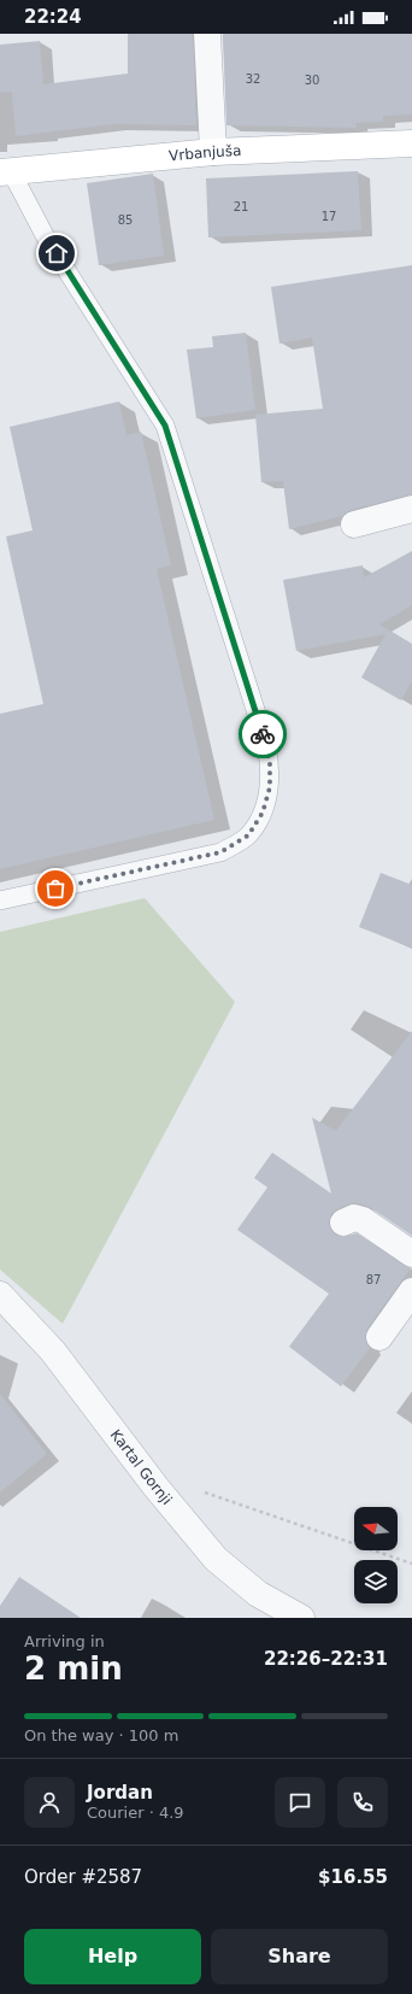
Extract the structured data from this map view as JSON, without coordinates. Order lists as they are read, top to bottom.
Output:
{
  "streets": {
    "street": ["Vrbanjuša", "Kartal Gornji"]
  },
  "house_numbers": [
    "32",
    "30",
    "21",
    "17",
    "85",
    "87"
  ],
  "north": "left",
  "page": {
    "status": "22:24",
    "heading": ["2 min", "Arriving in", "22:26–22:31"],
    "panel": [
      "Jordan",
      "Courier · 4.9",
      "Order #2587",
      "$16.55"
    ],
    "bar": "On the way · 100 m",
    "buttons": ["Help", "Share"]
  }
}
